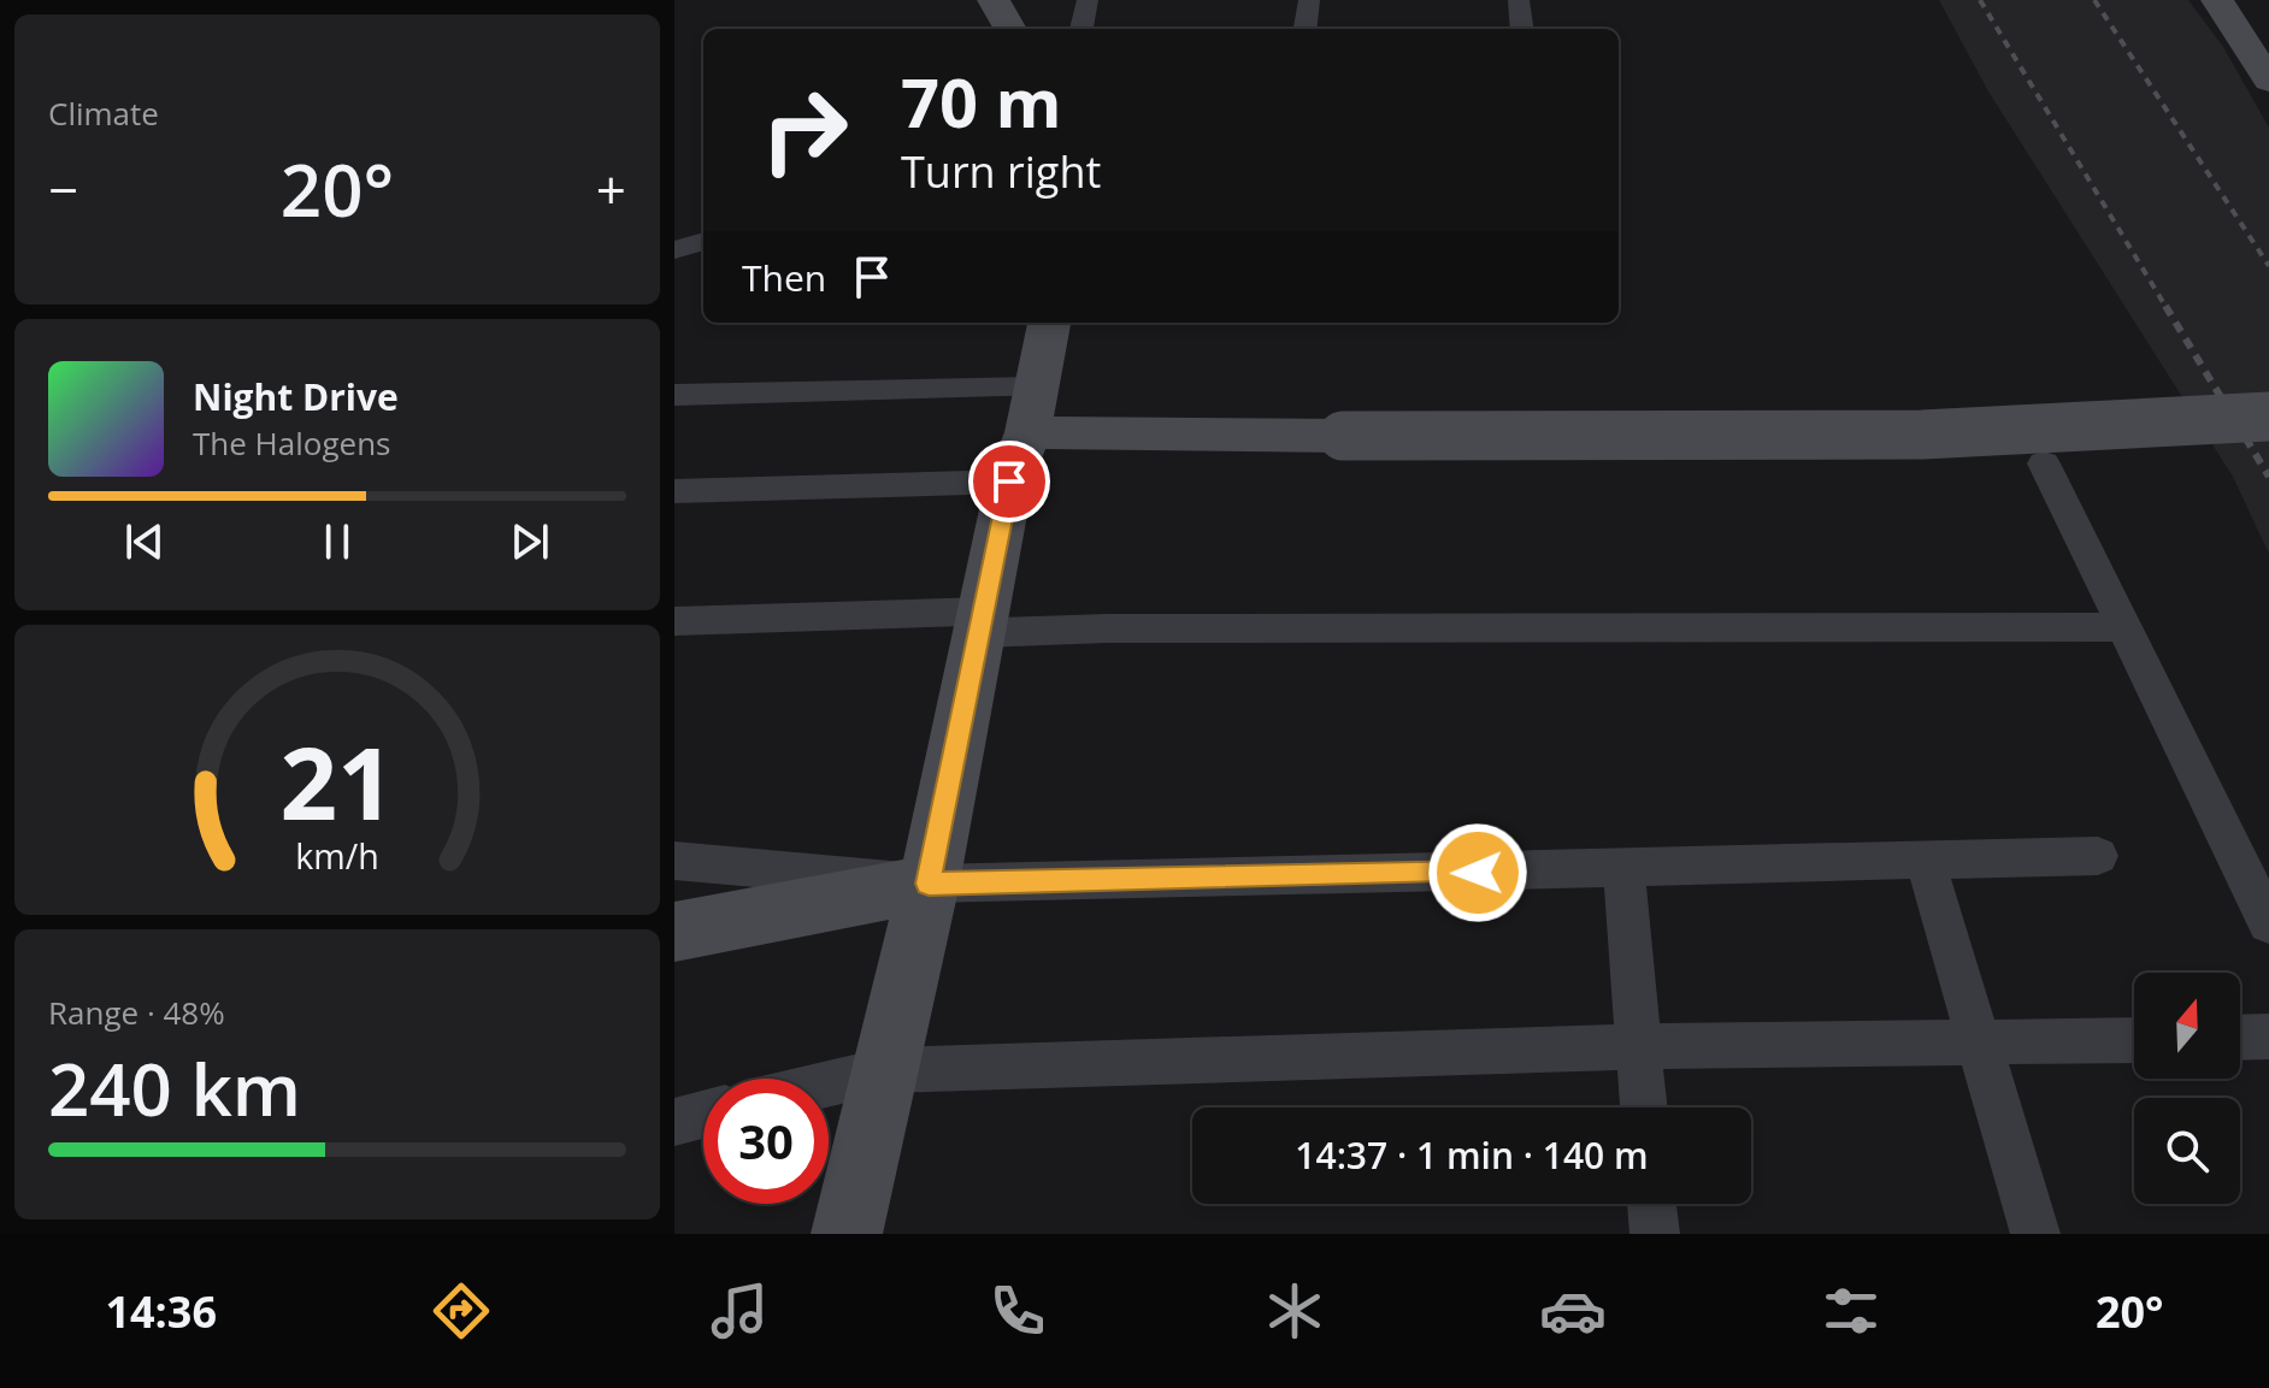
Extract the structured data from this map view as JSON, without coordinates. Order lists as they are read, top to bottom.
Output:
{
  "north": "top",
  "page": {
    "tile": [
      "Climate",
      ["Range · 48%", "240 km"]
    ],
    "turn": ["70 m", "Turn right"],
    "heat": ["−", "20°", "+"],
    "then": "Then",
    "song": ["Night Drive", "The Halogens"],
    "limit": "30",
    "trip": "14:37 · 1 min · 140 m",
    "tabs": ["14:36", "20°"],
    "gauge": ["21", "km/h"]
  }
}
